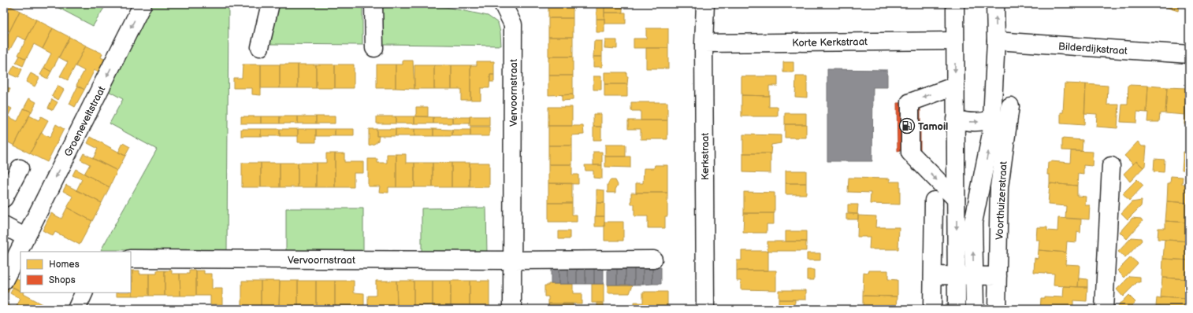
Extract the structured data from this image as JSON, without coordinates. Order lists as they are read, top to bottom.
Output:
{
  "streets": {
    "street": [
      "Korte Kerkstraat",
      "Bilderdijkstraat",
      "Vervoornstraat",
      "Groeneveltstraat",
      "Kerkstraat",
      "Voorthuizerstraat"
    ]
  },
  "crossings": [
    ["Korte Kerkstraat", "Kerkstraat"],
    ["Bilderdijkstraat", "Voorthuizerstraat"]
  ],
  "one_way": ["Groeneveltstraat"],
  "places": {
    "fuel station": ["Tamoil"]
  },
  "legend": ["Homes", "Shops"]
}
